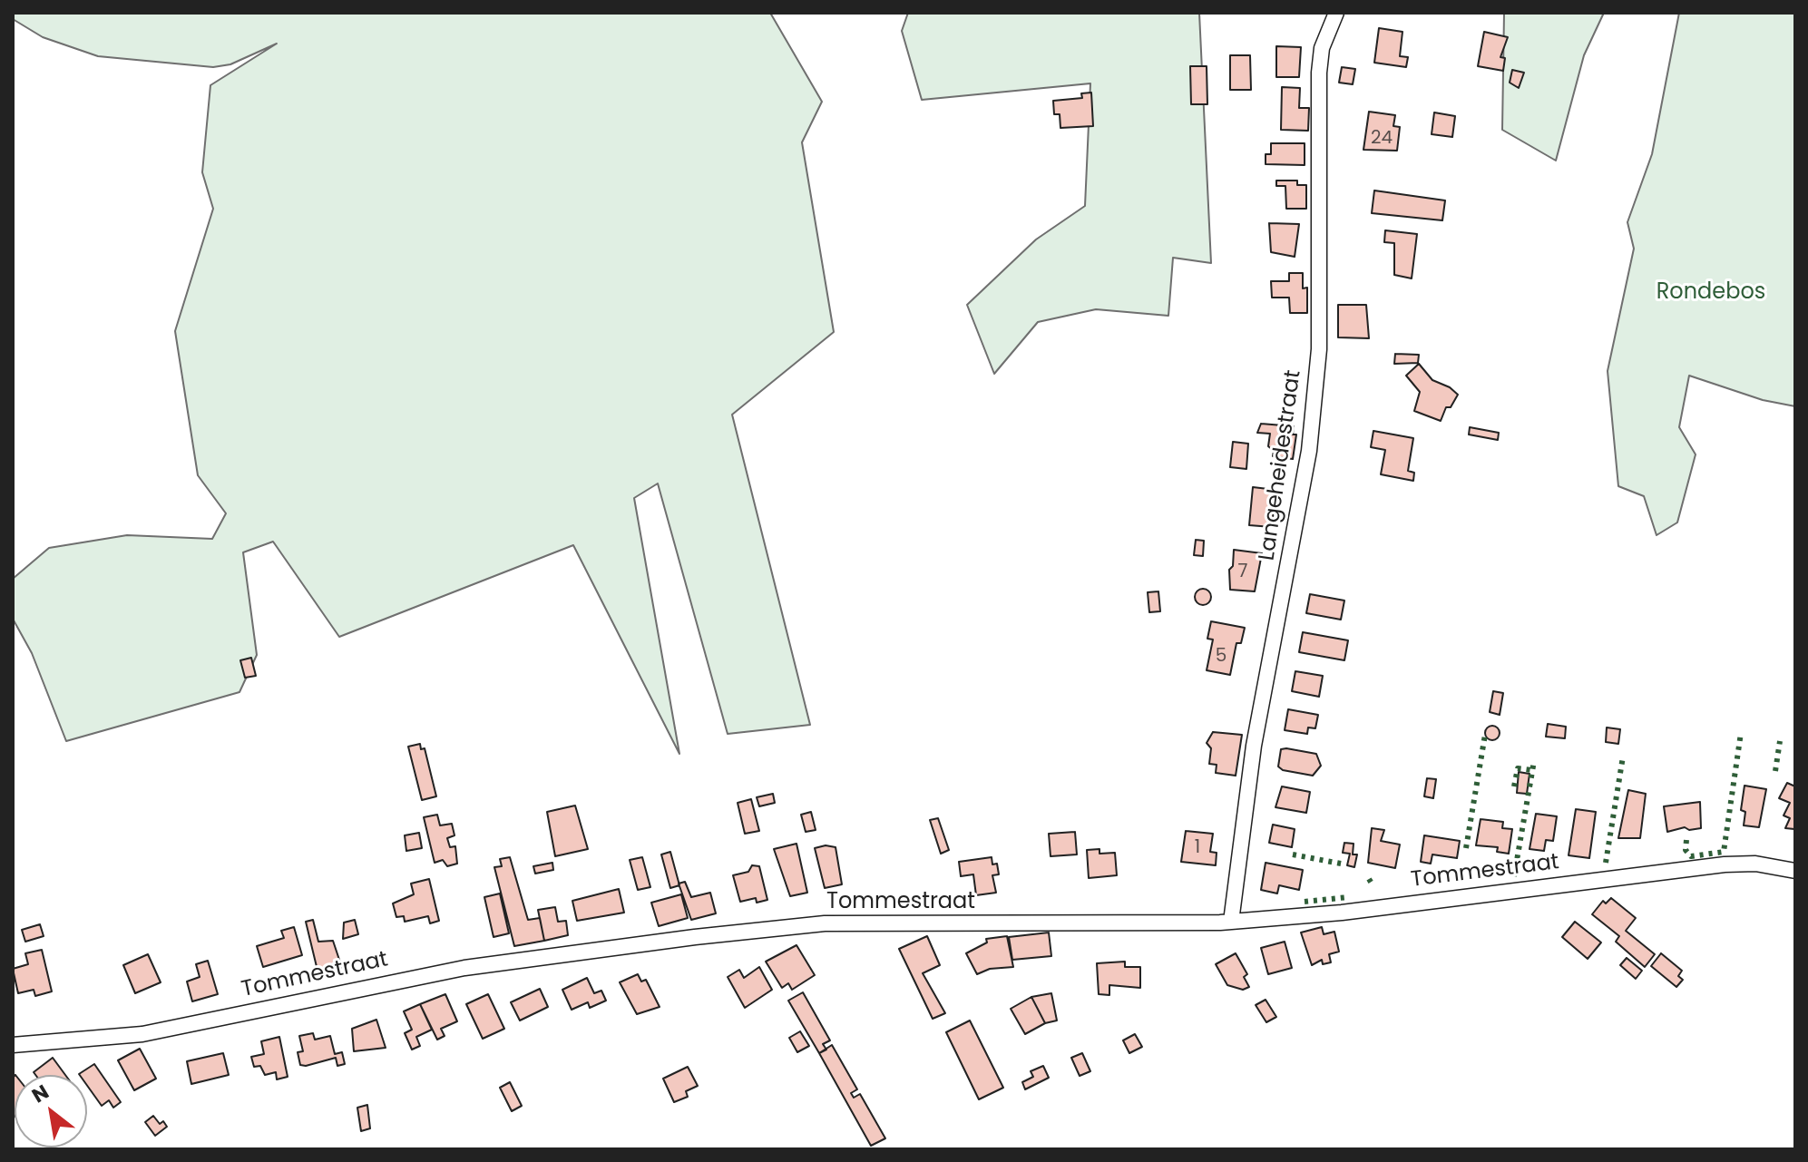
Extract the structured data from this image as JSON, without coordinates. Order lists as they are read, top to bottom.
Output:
{
  "streets": {
    "street": ["Langeheidestraat", "Tommestraat"]
  },
  "crossings": [
    ["Langeheidestraat", "Tommestraat"]
  ],
  "parks": ["Rondebos"],
  "house_numbers": [
    "24",
    "7",
    "5",
    "1"
  ],
  "north": "top left"
}
